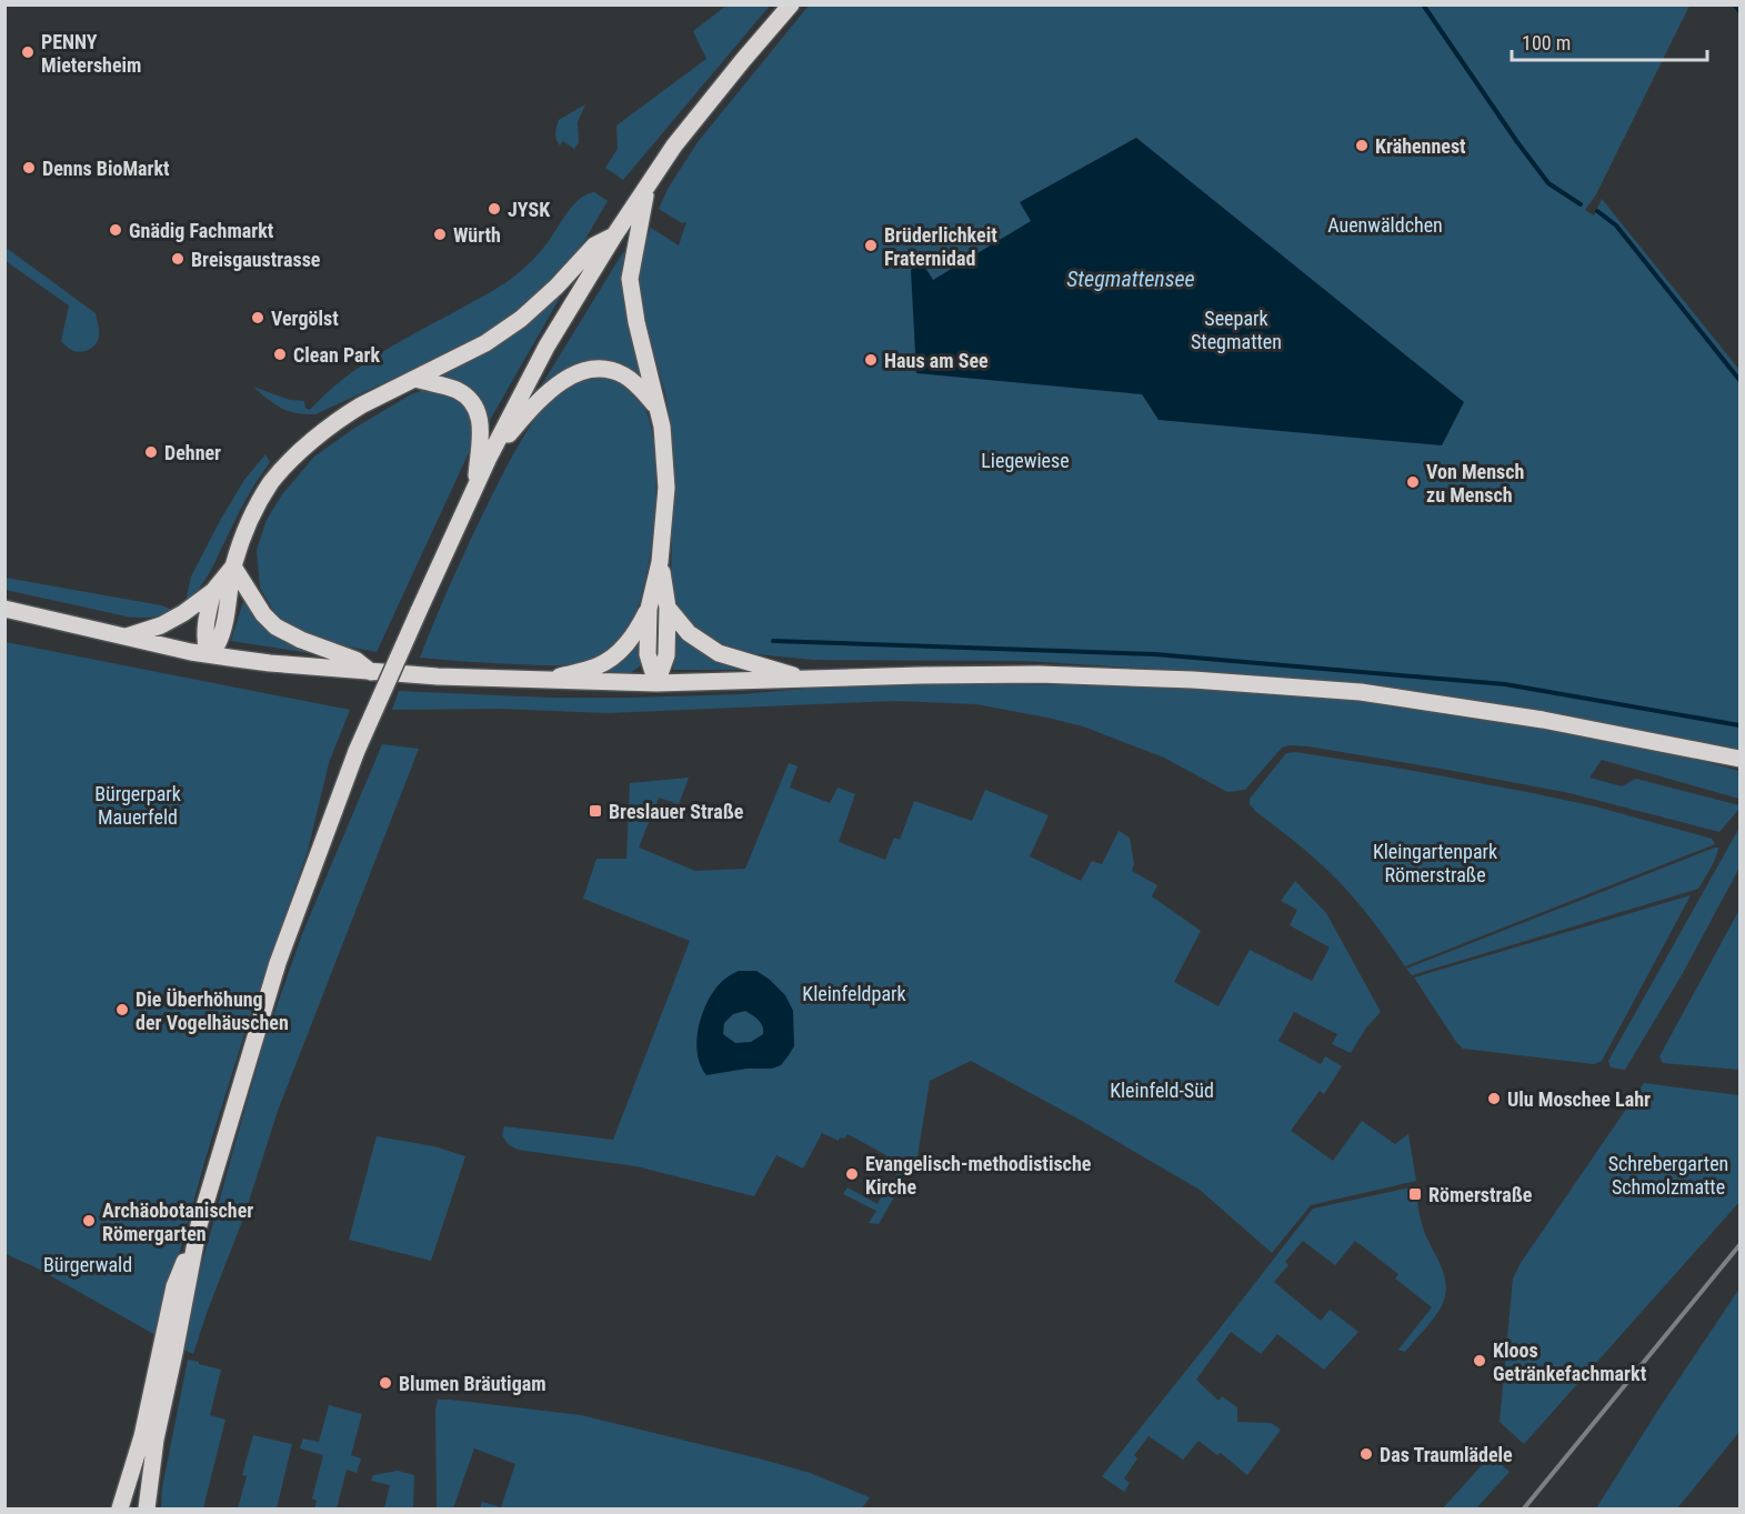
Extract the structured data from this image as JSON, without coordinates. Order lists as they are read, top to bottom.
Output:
{
  "water": ["Stegmattensee"],
  "parks": [
    "Auenwäldchen",
    "Seepark Stegmatten",
    "Liegewiese",
    "Bürgerpark Mauerfeld",
    "Kleingartenpark Römerstraße",
    "Kleinfeldpark",
    "Kleinfeld-Süd",
    "Schrebergarten Schmolzmatte",
    "Bürgerwald"
  ],
  "places": {
    "other": [
      "PENNY Mietersheim",
      "Krähennest",
      "Denns BioMarkt",
      "JYSK",
      "Gnädig Fachmarkt",
      "Würth",
      "Brüderlichkeit Fraternidad",
      "Breisgaustrasse",
      "Vergölst",
      "Clean Park",
      "Haus am See",
      "Dehner",
      "Von Mensch zu Mensch",
      "Die Überhöhung der Vogelhäuschen",
      "Ulu Moschee Lahr",
      "Evangelisch-methodistische Kirche",
      "Archäobotanischer Römergarten",
      "Kloos Getränkefachmarkt",
      "Blumen Bräutigam",
      "Das Traumlädele"
    ],
    "transit": ["Breslauer Straße", "Römerstraße"]
  },
  "scale_bar": "100 m"
}
